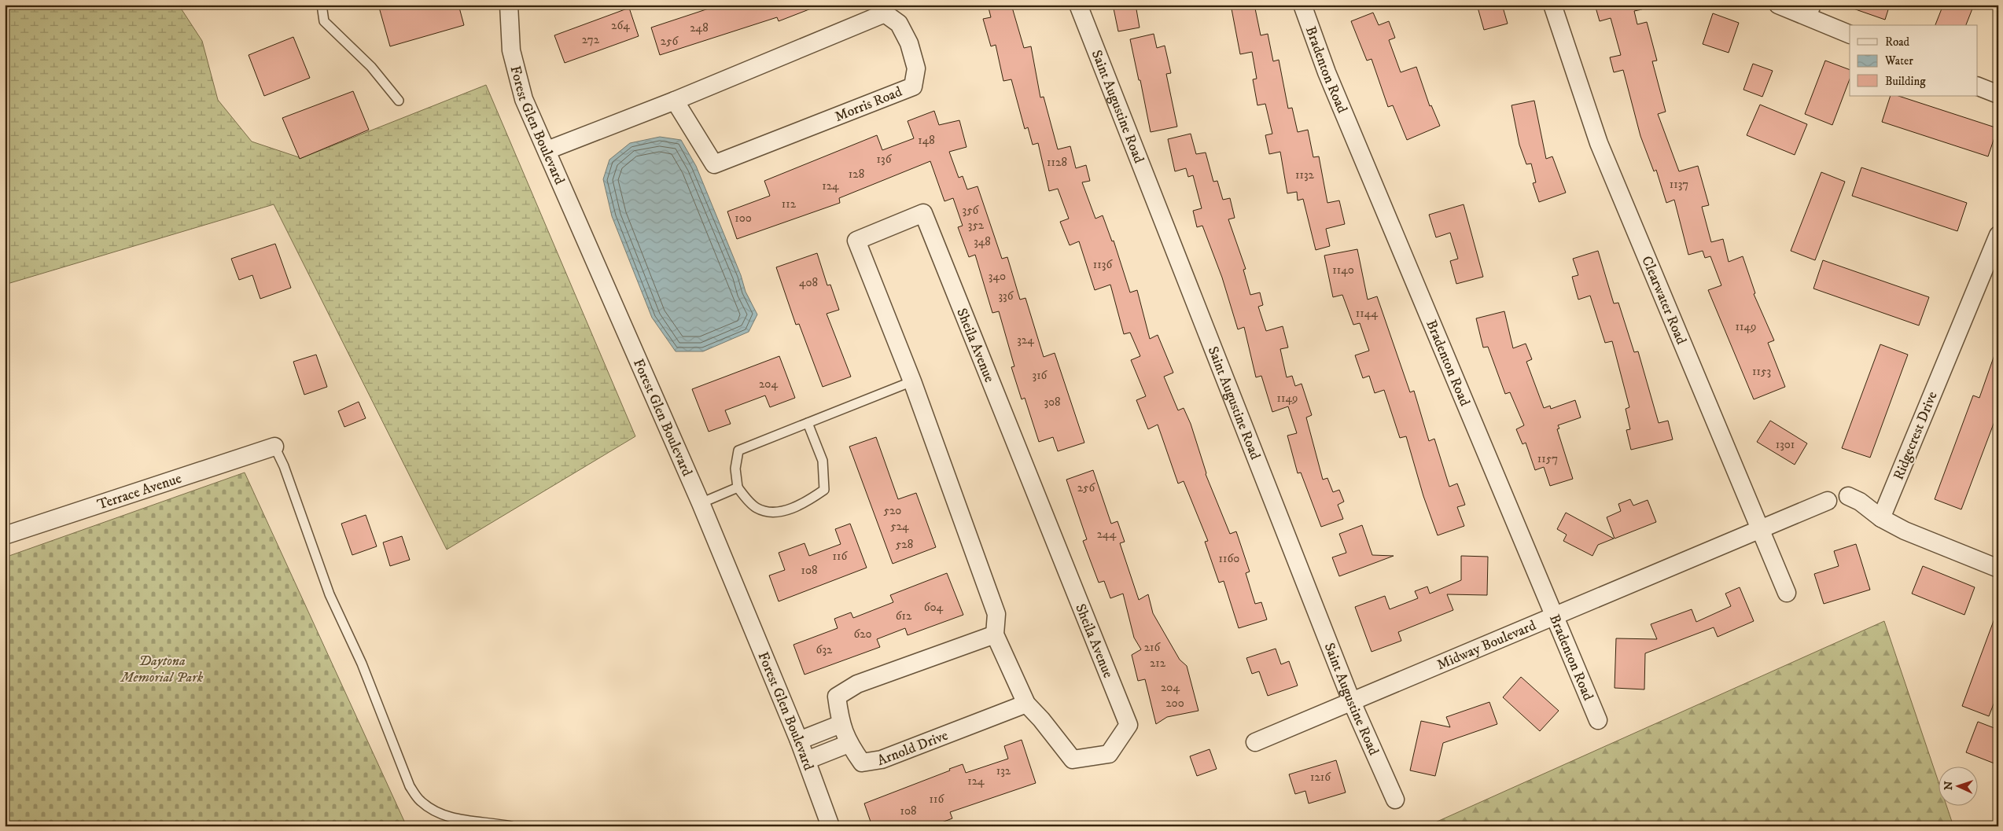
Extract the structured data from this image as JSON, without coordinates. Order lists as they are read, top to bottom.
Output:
{
  "streets": {
    "street": [
      "Bradenton Road",
      "Morris Road",
      "Saint Augustine Road",
      "Forest Glen Boulevard",
      "Clearwater Road",
      "Sheila Avenue",
      "Ridgecrest Drive",
      "Terrace Avenue",
      "Midway Boulevard",
      "Arnold Drive"
    ]
  },
  "crossings": [
    ["Bradenton Road", "Midway Boulevard"],
    ["Morris Road", "Forest Glen Boulevard"],
    ["Saint Augustine Road", "Midway Boulevard"],
    ["Clearwater Road", "Midway Boulevard"],
    ["Sheila Avenue", "Arnold Drive"]
  ],
  "parks": ["Daytona Memorial Park"],
  "house_numbers": [
    "264",
    "248",
    "272",
    "256",
    "148",
    "136",
    "1128",
    "128",
    "1132",
    "1137",
    "124",
    "112",
    "356",
    "100",
    "352",
    "348",
    "1136",
    "1140",
    "340",
    "408",
    "336",
    "1144",
    "1149",
    "324",
    "1153",
    "316",
    "204",
    "1149",
    "308",
    "1301",
    "1157",
    "256",
    "520",
    "524",
    "244",
    "528",
    "116",
    "1160",
    "108",
    "604",
    "612",
    "620",
    "216",
    "632",
    "212",
    "204",
    "200",
    "132",
    "1216",
    "124",
    "116",
    "108"
  ],
  "legend": ["Road", "Water", "Building"],
  "north": "left"
}
